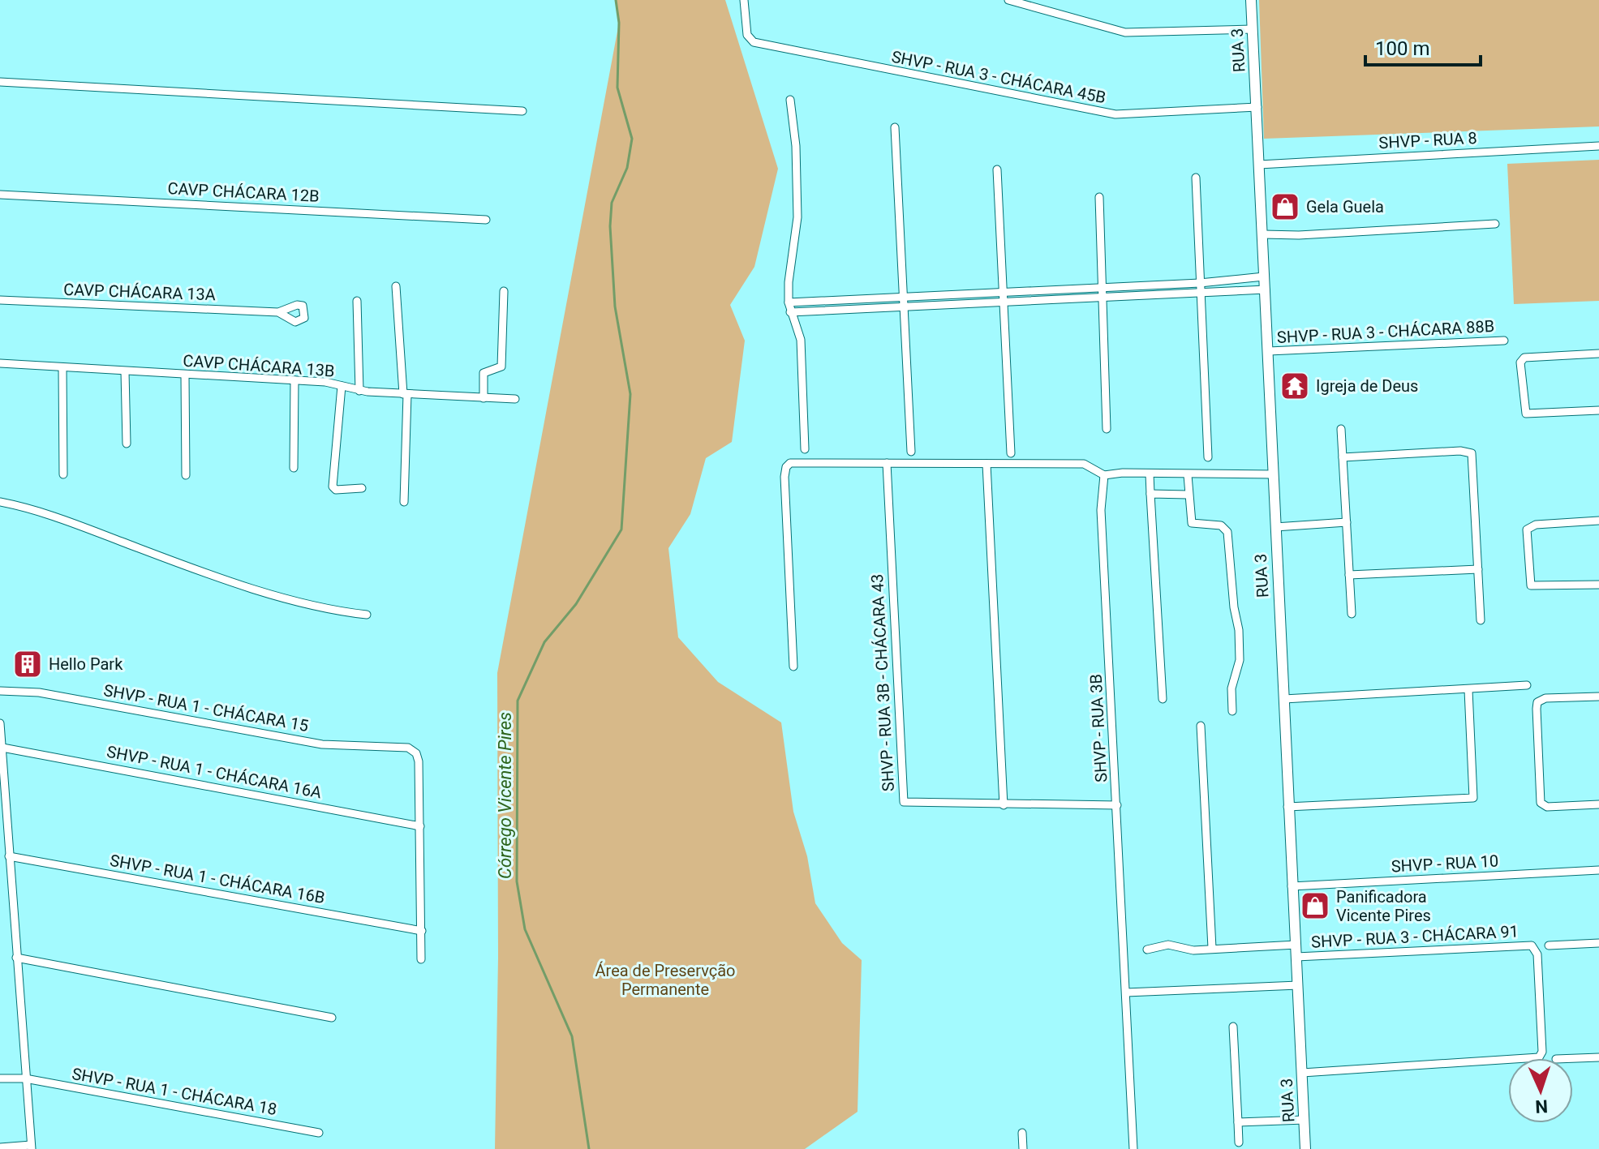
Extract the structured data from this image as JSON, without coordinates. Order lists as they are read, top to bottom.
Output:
{
  "streets": {
    "main road": ["RUA 3"],
    "street": [
      "SHVP - RUA 3 - CHÁCARA 45B",
      "SHVP - RUA 8",
      "CAVP CHÁCARA 12B",
      "CAVP CHÁCARA 13A",
      "SHVP - RUA 3 - CHÁCARA 88B",
      "CAVP CHÁCARA 13B",
      "SHVP - RUA 3B - CHÁCARA 43",
      "SHVP - RUA 1 - CHÁCARA 15",
      "SHVP - RUA 3B",
      "SHVP - RUA 1 - CHÁCARA 16A",
      "SHVP - RUA 10",
      "SHVP - RUA 1 - CHÁCARA 16B",
      "SHVP - RUA 3 - CHÁCARA 91",
      "SHVP - RUA 1 - CHÁCARA 18"
    ]
  },
  "crossings": [
    ["RUA 3", "SHVP - RUA 3 - CHÁCARA 45B"],
    ["RUA 3", "SHVP - RUA 8"],
    ["RUA 3", "SHVP - RUA 3 - CHÁCARA 88B"],
    ["RUA 3", "SHVP - RUA 10"],
    ["RUA 3", "SHVP - RUA 3 - CHÁCARA 91"],
    ["SHVP - RUA 3B - CHÁCARA 43", "SHVP - RUA 3B"],
    ["SHVP - RUA 1 - CHÁCARA 15", "SHVP - RUA 1 - CHÁCARA 16A"]
  ],
  "water": ["Córrego Vicente Pires"],
  "parks": ["Área de Preservção Permanente"],
  "places": {
    "shop": ["Gela Guela", "Panificadora Vicente Pires"],
    "temple": ["Igreja de Deus"],
    "building": ["Hello Park"]
  },
  "scale_bar": "100 m",
  "north": "bottom"
}
